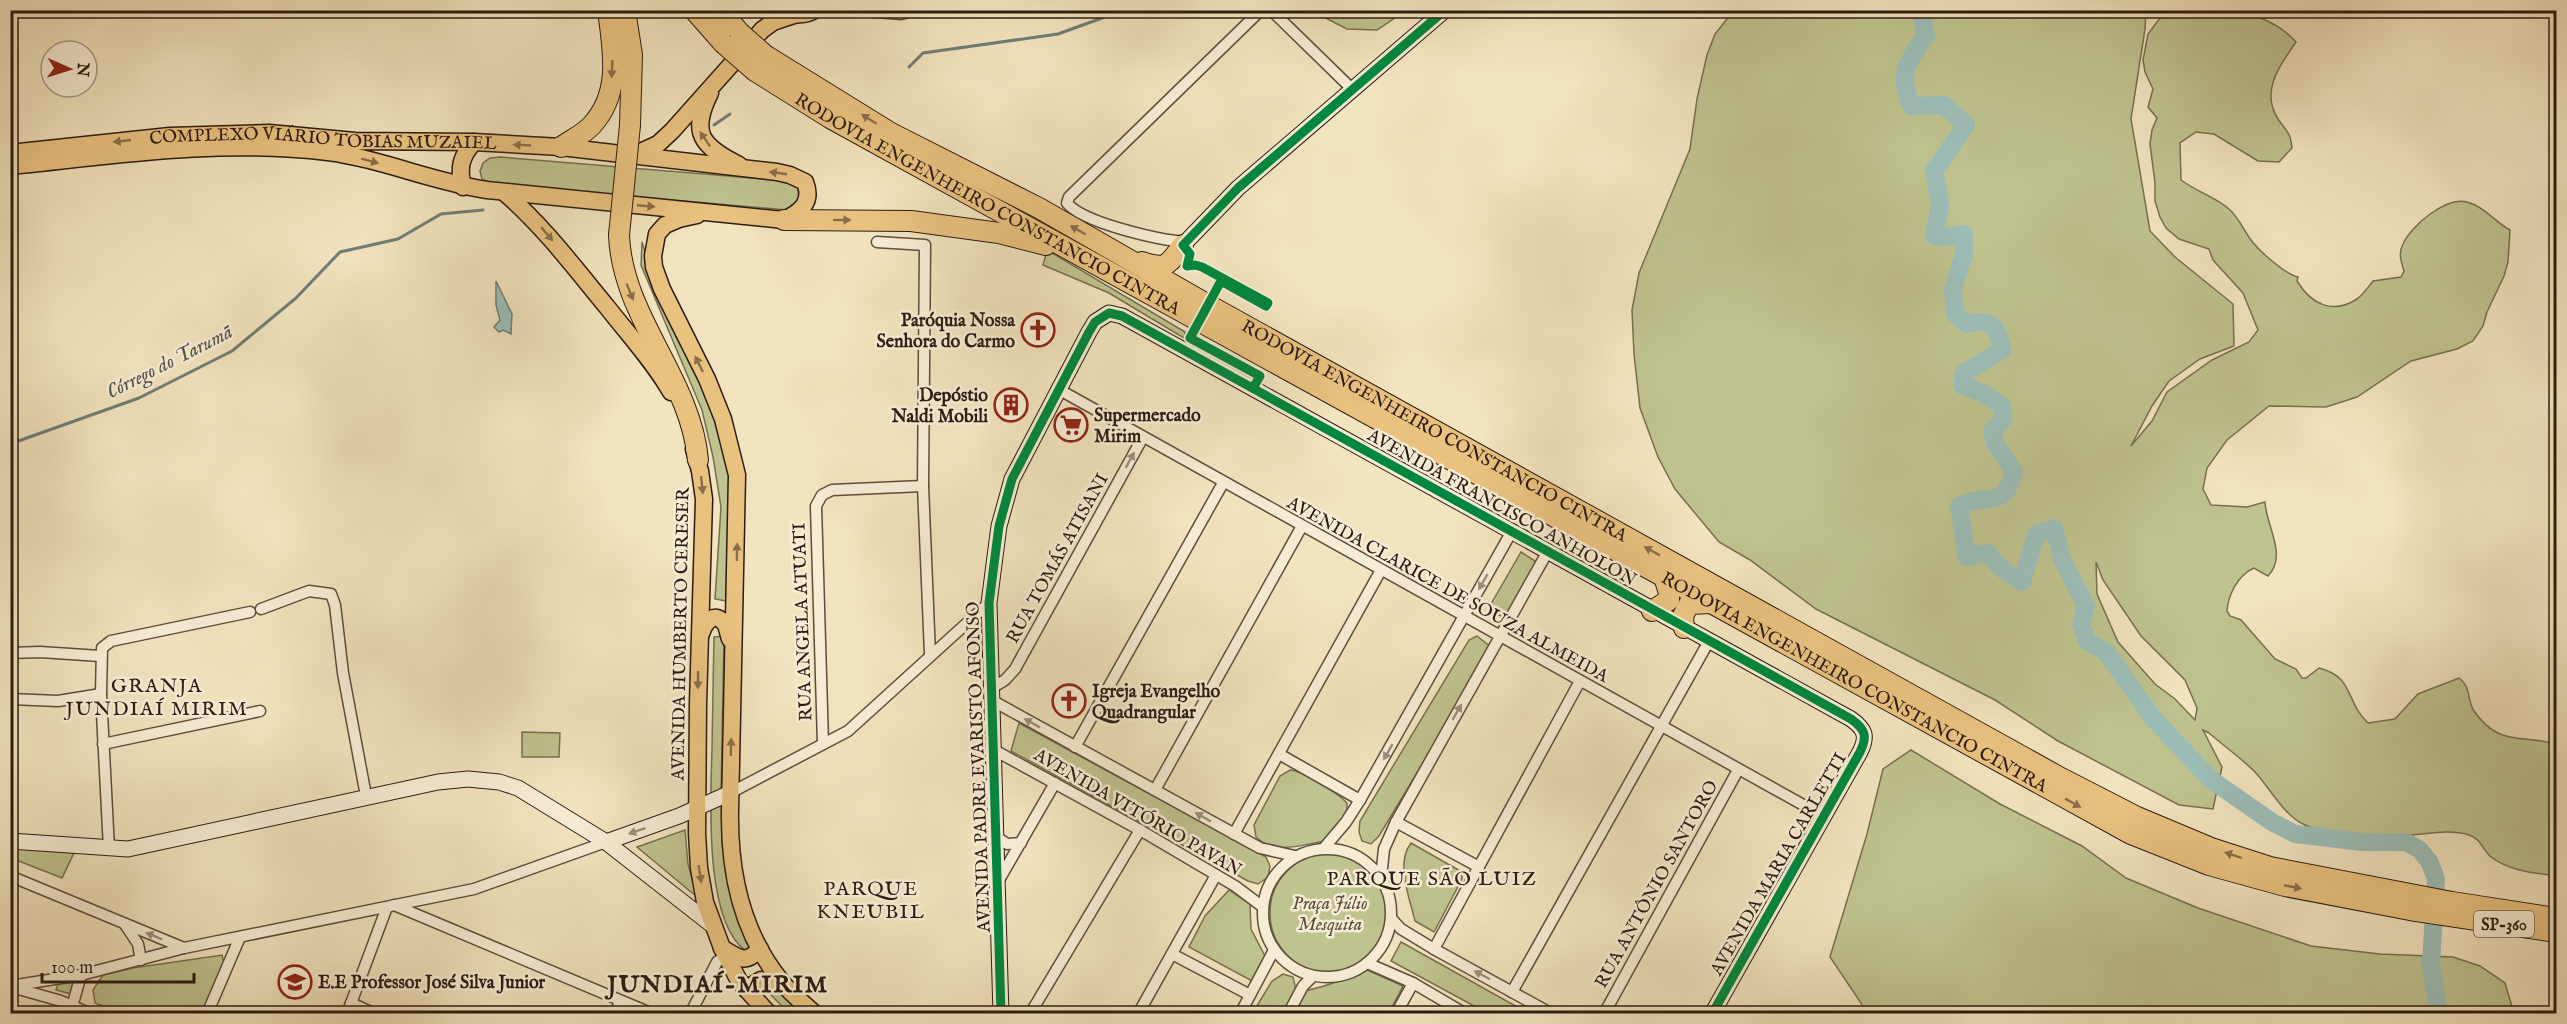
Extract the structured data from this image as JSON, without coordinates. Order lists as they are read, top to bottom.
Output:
{
  "streets": {
    "highway": ["RODOVIA ENGENHEIRO CONSTANCIO CINTRA", "SP-360"],
    "main road": ["COMPLEXO VIÁRIO TOBIAS MUZAIEL", "AVENIDA HUMBERTO CERESER"],
    "street": [
      "AVENIDA FRANCISCO ANHOLON",
      "RUA TOMÁS ATISANI",
      "AVENIDA CLARICE DE SOUZA ALMEIDA",
      "RUA ANGELA ATUATI",
      "AVENIDA PADRE EVARISTO AFONSO",
      "AVENIDA VITÓRIO PAVAN",
      "AVENIDA MARIA CARLETTI",
      "RUA ANTÔNIO SANTORO"
    ]
  },
  "crossings": [
    ["RODOVIA ENGENHEIRO CONSTANCIO CINTRA", "SP-360"],
    ["AVENIDA FRANCISCO ANHOLON", "AVENIDA PADRE EVARISTO AFONSO"],
    ["AVENIDA FRANCISCO ANHOLON", "AVENIDA MARIA CARLETTI"],
    ["RUA TOMÁS ATISANI", "AVENIDA CLARICE DE SOUZA ALMEIDA"],
    ["RUA TOMÁS ATISANI", "AVENIDA PADRE EVARISTO AFONSO"],
    ["RUA TOMÁS ATISANI", "AVENIDA VITÓRIO PAVAN"],
    ["AVENIDA CLARICE DE SOUZA ALMEIDA", "AVENIDA PADRE EVARISTO AFONSO"],
    ["AVENIDA CLARICE DE SOUZA ALMEIDA", "AVENIDA MARIA CARLETTI"],
    ["AVENIDA CLARICE DE SOUZA ALMEIDA", "RUA ANTÔNIO SANTORO"],
    ["AVENIDA PADRE EVARISTO AFONSO", "AVENIDA VITÓRIO PAVAN"]
  ],
  "districts": [
    "GRANJA JUNDIAÍ MIRIM",
    "PARQUE SÃO LUIZ",
    "PARQUE KNEUBIL",
    "JUNDIAÍ-MIRIM"
  ],
  "water": ["Córrego do Tarumã"],
  "parks": ["Praça Júlio Mesquita"],
  "places": {
    "church": ["Paróquia Nossa Senhora do Carmo", "Igreja Evangelho Quadrangular"],
    "building": ["Depóstio Naldi Mobili"],
    "supermarket": ["Supermercado Mirim"],
    "school or university": ["E.E Professor José Silva Junior"]
  },
  "scale_bar": "100 m",
  "north": "right"
}
